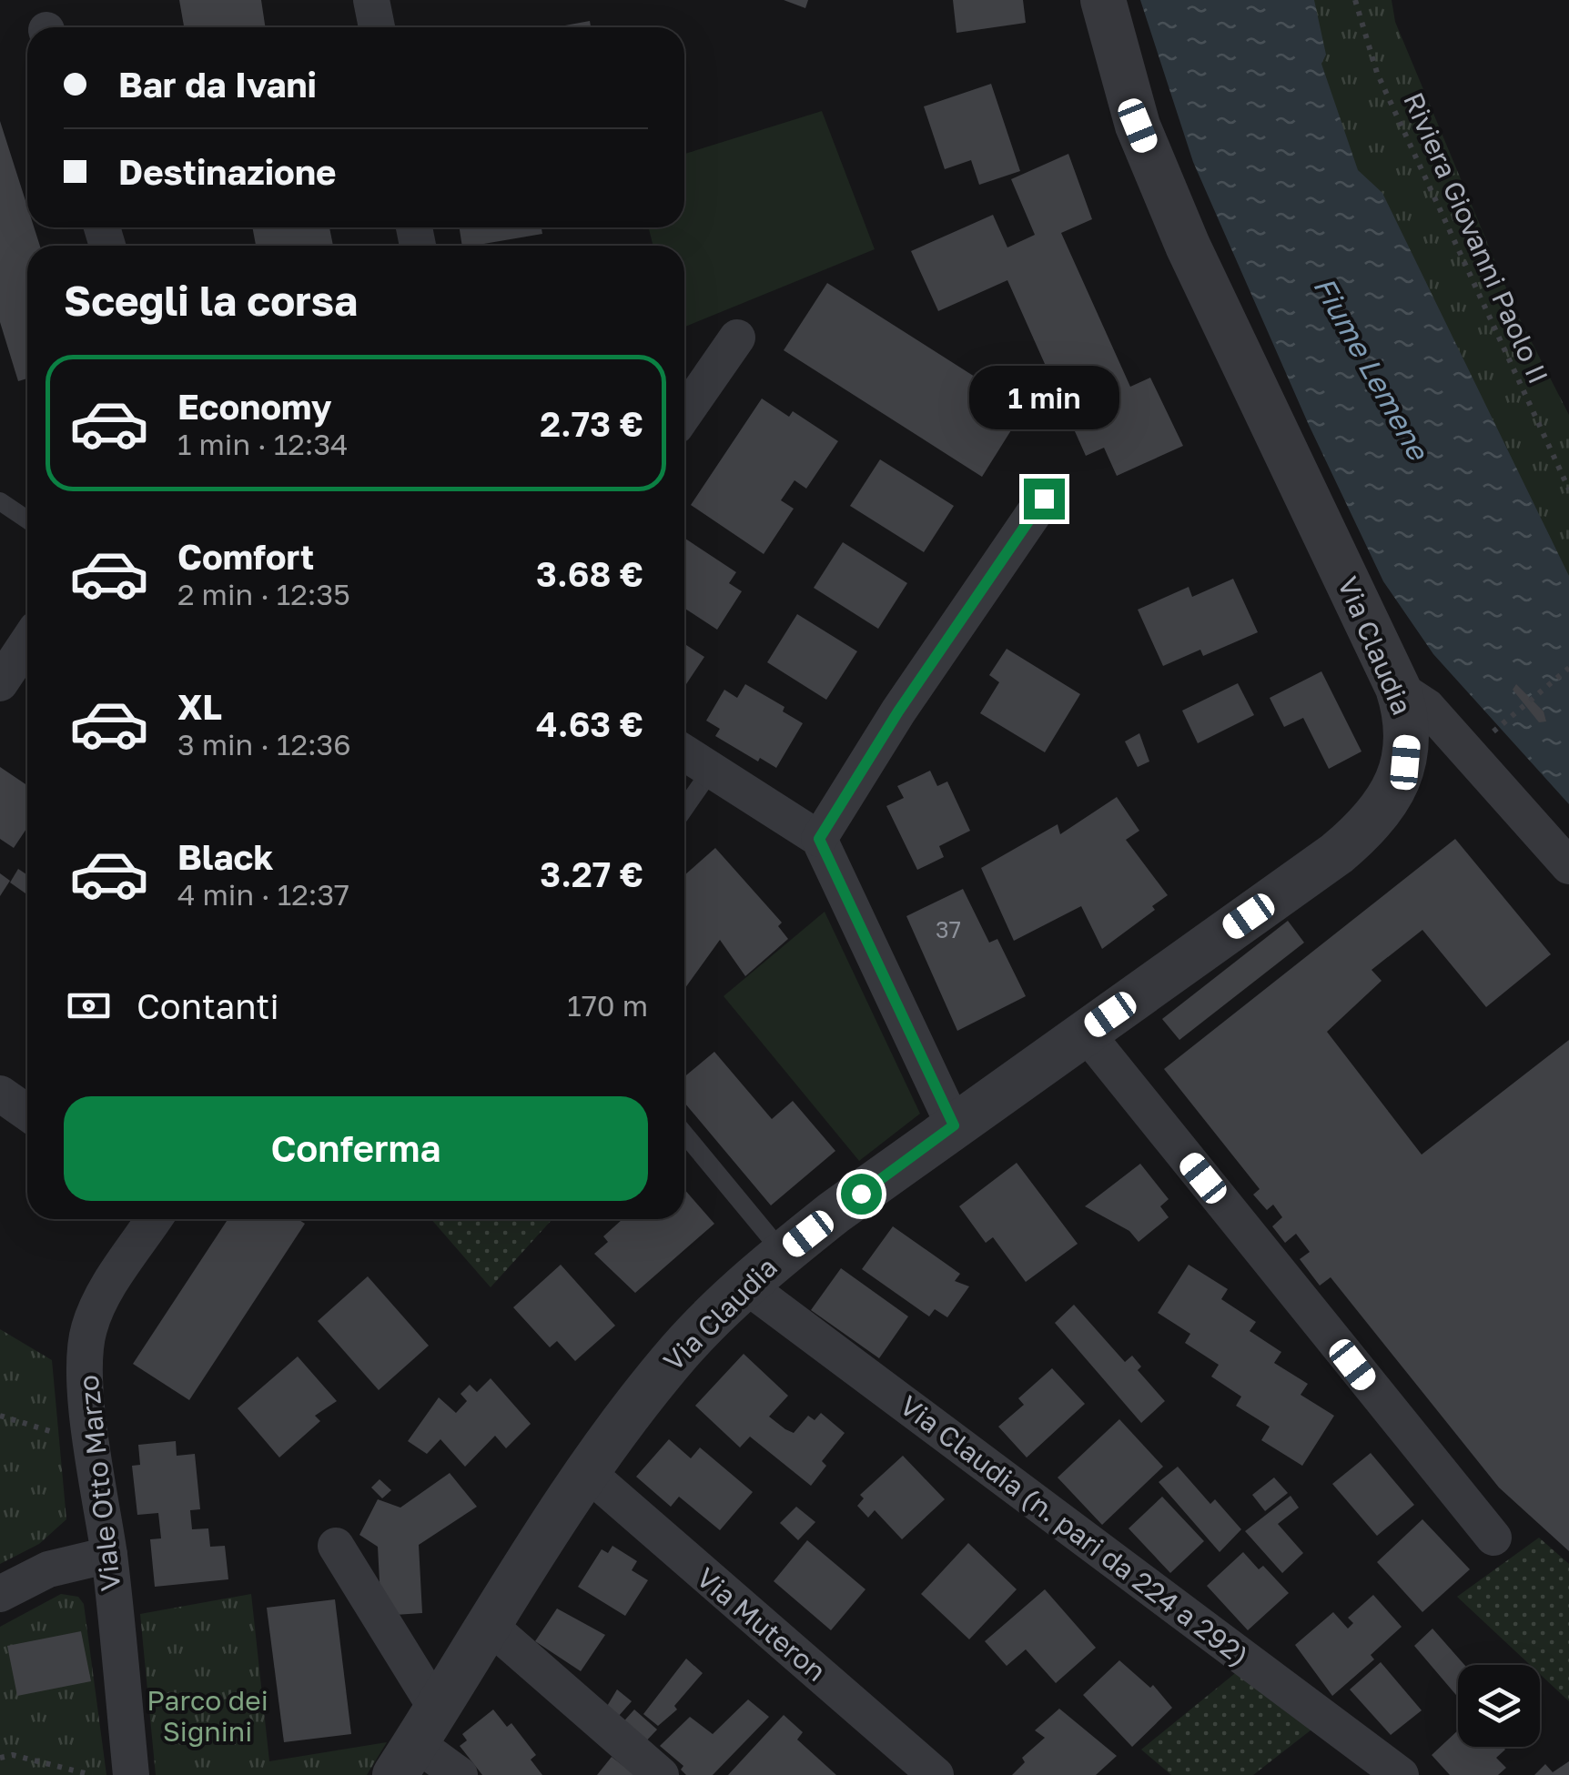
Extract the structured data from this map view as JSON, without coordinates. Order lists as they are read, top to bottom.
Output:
{
  "streets": {
    "street": [
      "Via Claudia",
      "Viale Otto Marzo",
      "Via Claudia (n. pari da 224 a 292)",
      "Via Muteron"
    ],
    "path": ["Riviera Giovanni Paolo II"]
  },
  "crossings": [
    ["Via Claudia", "Via Claudia (n. pari da 224 a 292)"],
    ["Via Claudia", "Via Muteron"]
  ],
  "water": ["Fiume Lemene"],
  "parks": ["Parco dei Signini"],
  "house_numbers": ["37"],
  "page": {
    "banner": ["Bar da Ivani", "Destinazione"],
    "heading": "Scegli la corsa",
    "list": [
      {
        "name": "Economy",
        "note": "1 min · 12:34",
        "value": "2.73 €"
      },
      {
        "name": "Comfort",
        "note": "2 min · 12:35",
        "value": "3.68 €"
      },
      {
        "name": "XL",
        "note": "3 min · 12:36",
        "value": "4.63 €"
      },
      {
        "name": "Black",
        "note": "4 min · 12:37",
        "value": "3.27 €"
      }
    ],
    "bubble": "1 min",
    "pay": ["Contanti", "170 m"],
    "buttons": "Conferma"
  }
}
